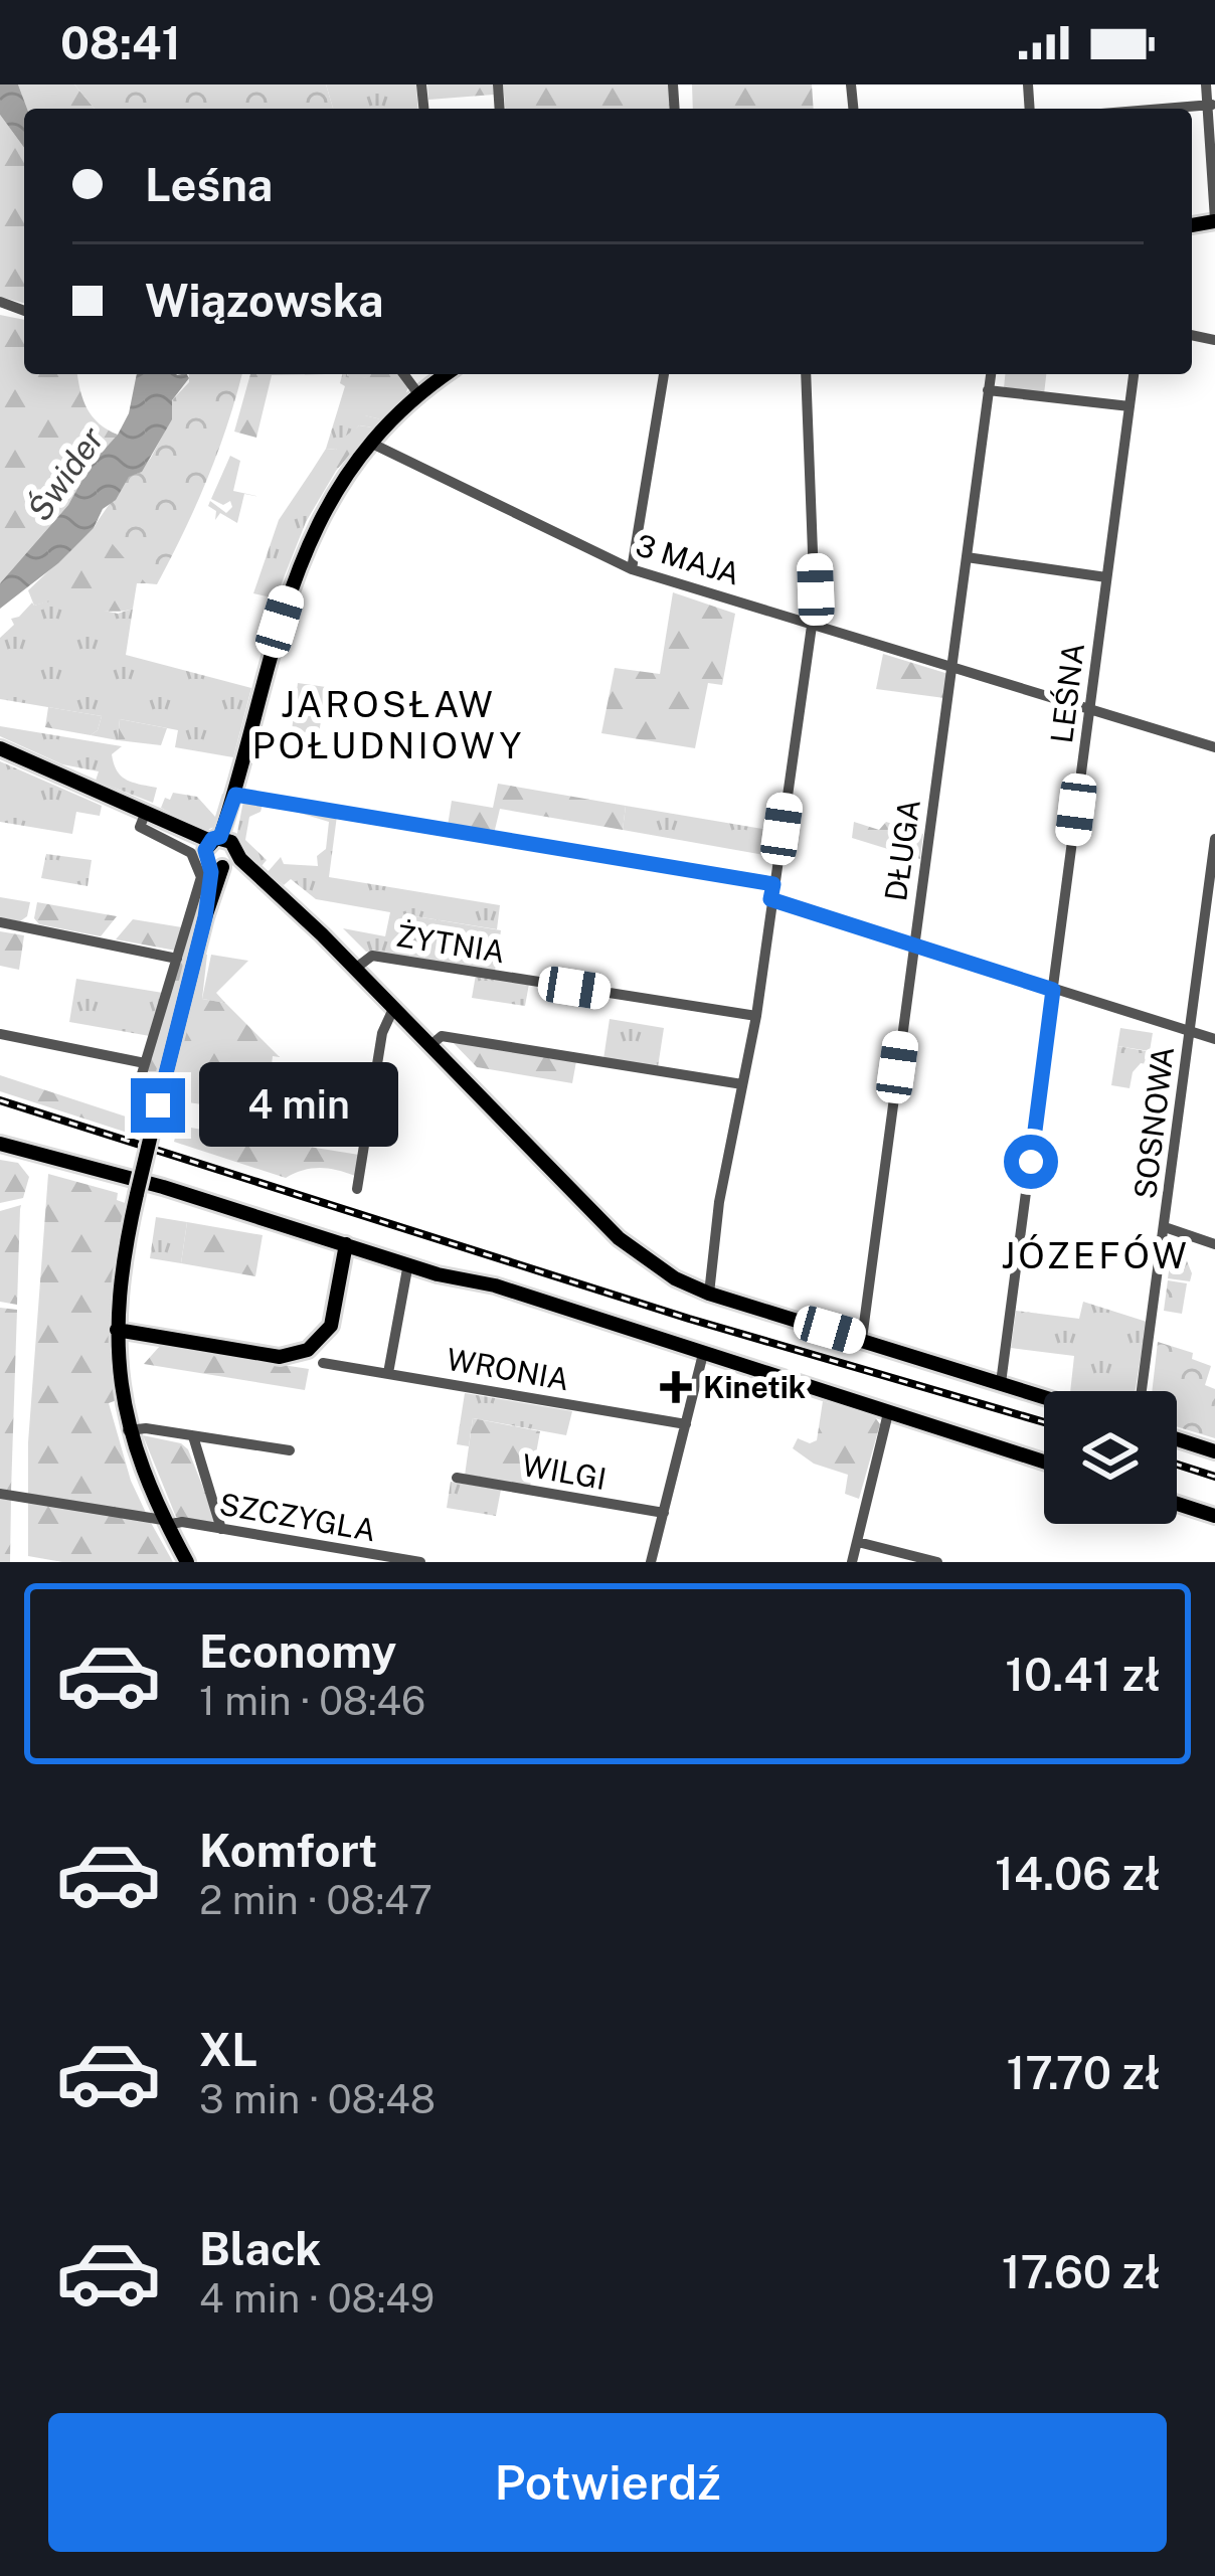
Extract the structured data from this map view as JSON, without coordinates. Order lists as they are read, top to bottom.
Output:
{
  "streets": {
    "street": [
      "3 MAJA",
      "LEŚNA",
      "DŁUGA",
      "ŻYTNIA",
      "SOSNOWA",
      "WRONIA",
      "WILGI",
      "SZCZYGLA"
    ]
  },
  "crossings": [
    ["3 MAJA", "LEŚNA"],
    ["3 MAJA", "DŁUGA"]
  ],
  "districts": ["JAROSŁAW POŁUDNIOWY", "JÓZEFÓW"],
  "water": ["Świder"],
  "places": {
    "health": ["Kinetik"]
  },
  "page": {
    "status": "08:41",
    "banner": ["Leśna", "Wiązowska"],
    "bubble": "4 min",
    "list": [
      {
        "name": "Economy",
        "note": "1 min · 08:46",
        "value": "10.41 zł"
      },
      {
        "name": "Komfort",
        "note": "2 min · 08:47",
        "value": "14.06 zł"
      },
      {
        "name": "XL",
        "note": "3 min · 08:48",
        "value": "17.70 zł"
      },
      {
        "name": "Black",
        "note": "4 min · 08:49",
        "value": "17.60 zł"
      }
    ],
    "buttons": "Potwierdź"
  }
}
